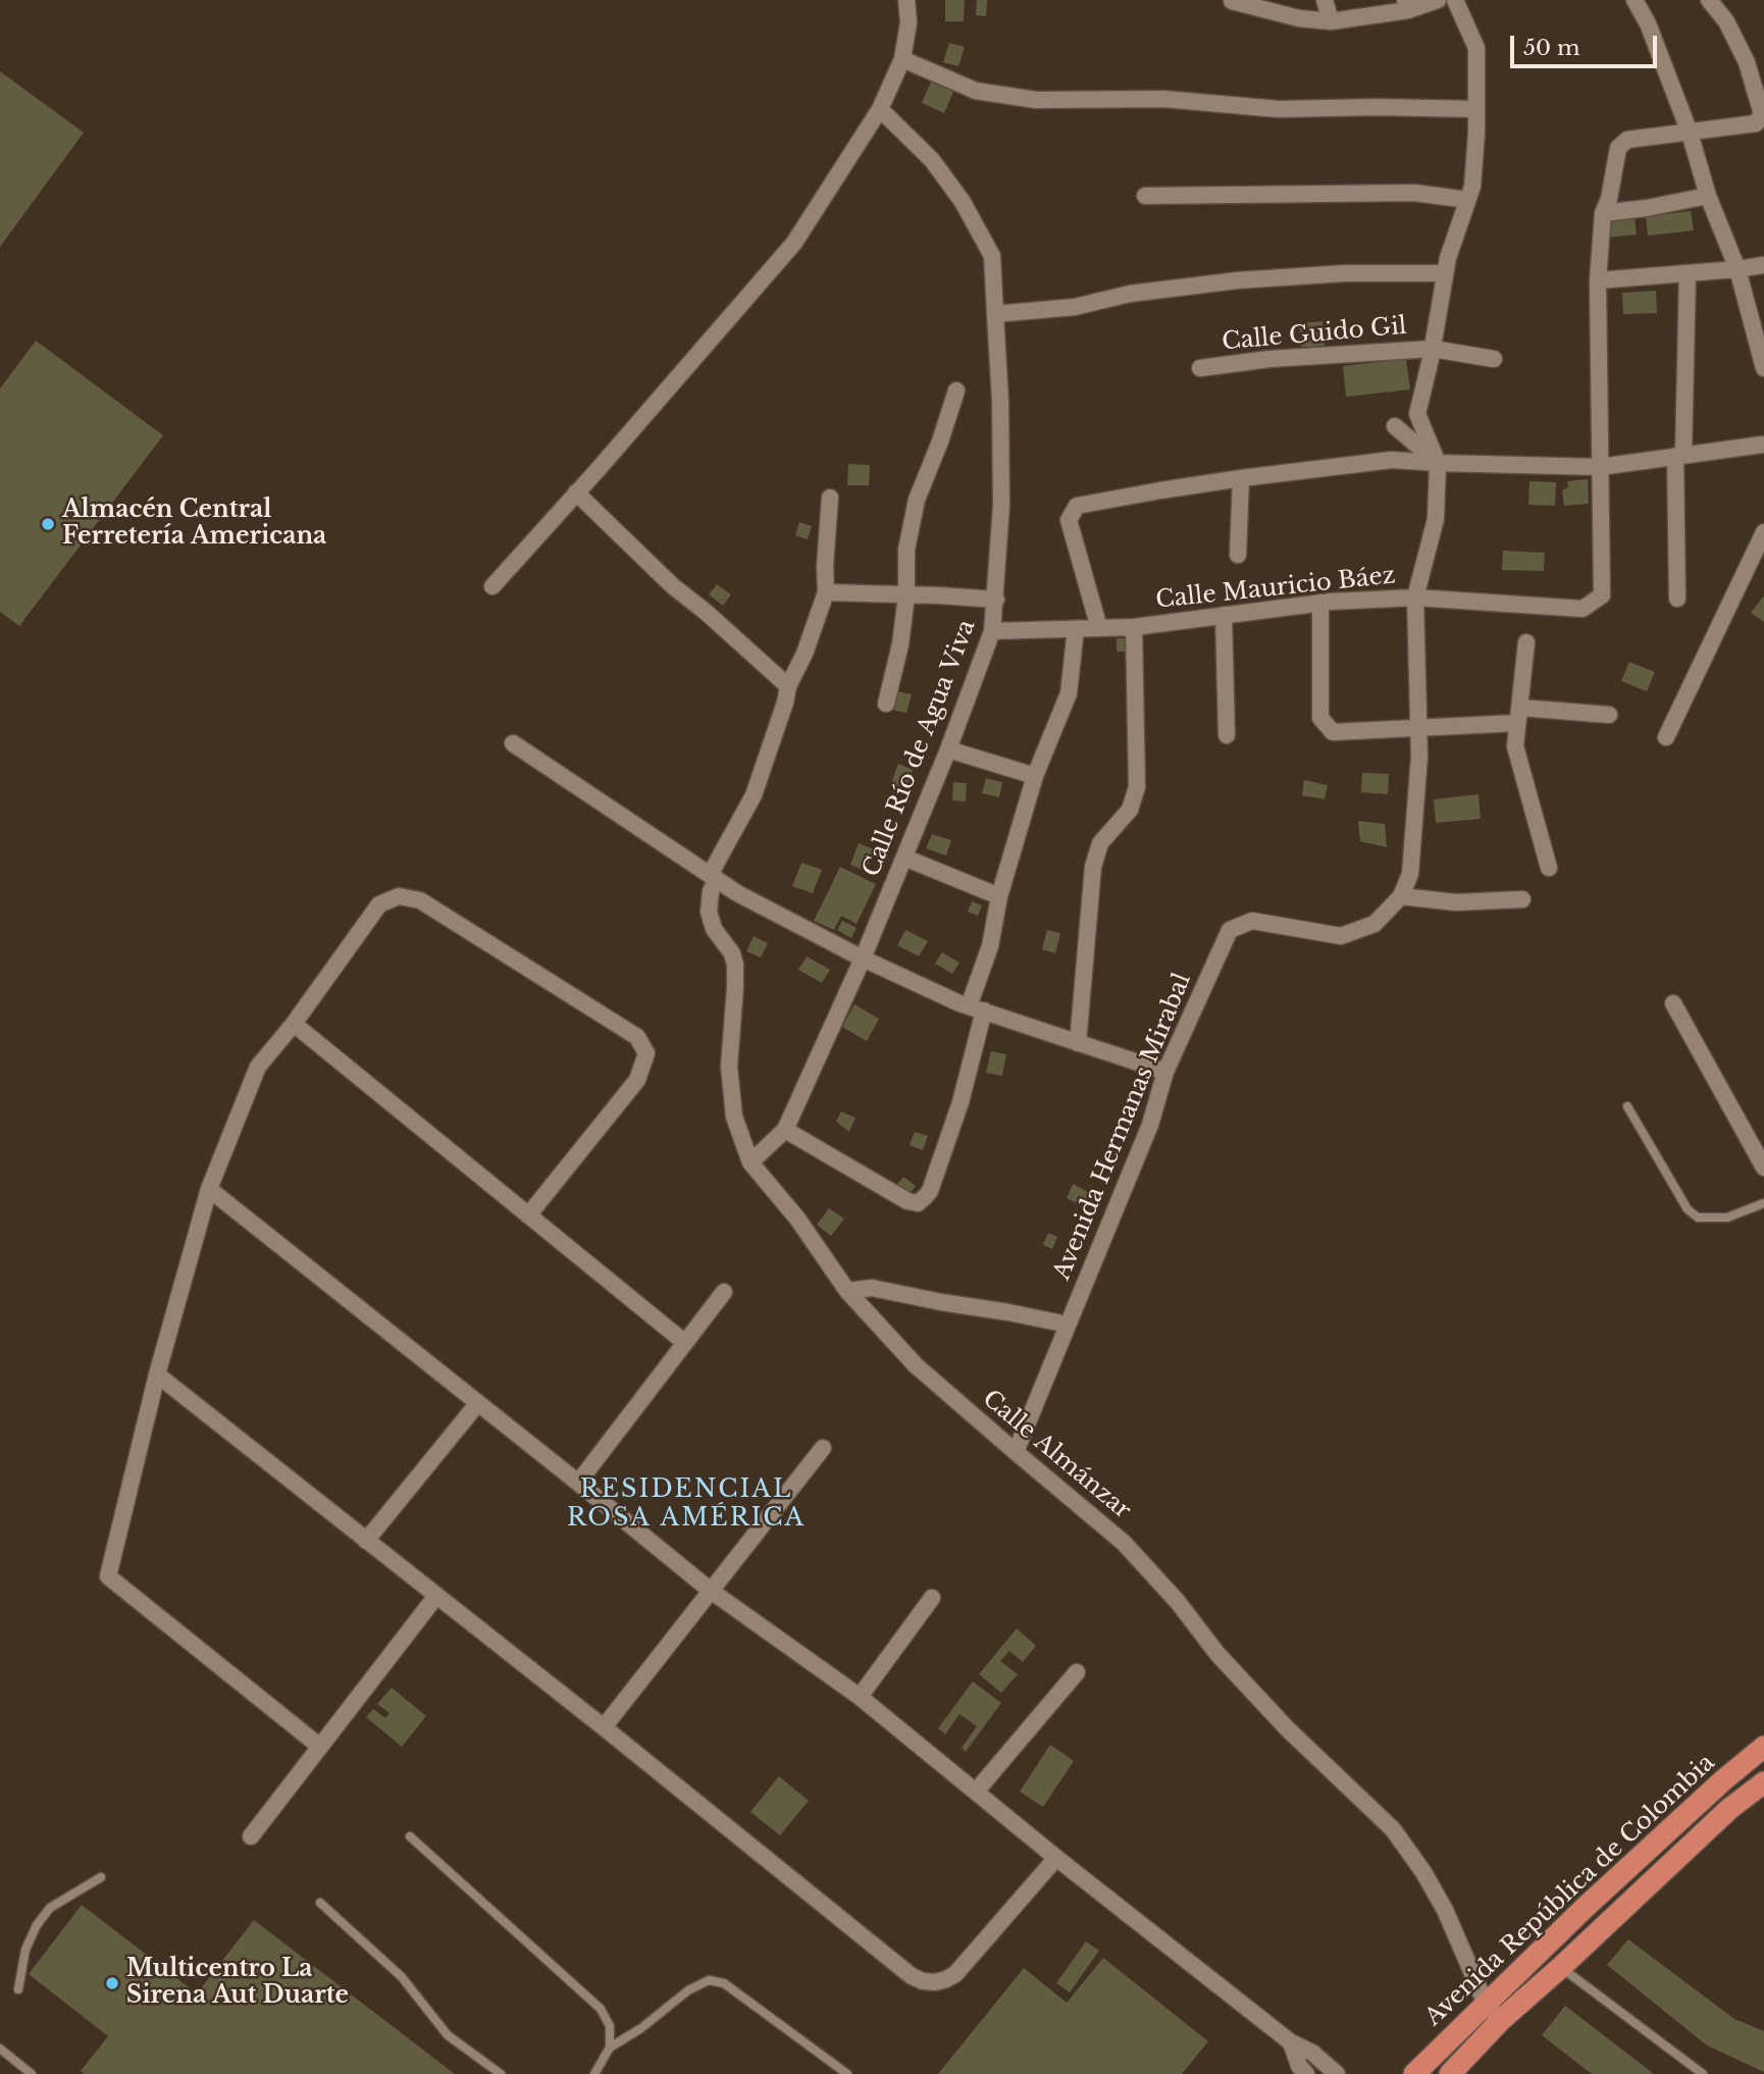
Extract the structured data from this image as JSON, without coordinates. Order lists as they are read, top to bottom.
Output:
{
  "streets": {
    "main road": ["Avenida República de Colombia"],
    "street": [
      "Calle Guido Gil",
      "Calle Mauricio Báez",
      "Calle Río de Agua Viva",
      "Avenida Hermanas Mirabal",
      "Calle Almánzar"
    ]
  },
  "crossings": [
    ["Calle Guido Gil", "Avenida Hermanas Mirabal"],
    ["Calle Mauricio Báez", "Calle Río de Agua Viva"],
    ["Calle Mauricio Báez", "Avenida Hermanas Mirabal"],
    ["Calle Río de Agua Viva", "Calle Almánzar"],
    ["Avenida Hermanas Mirabal", "Calle Almánzar"],
    ["Calle Almánzar", "Avenida República de Colombia"]
  ],
  "districts": ["RESIDENCIAL ROSA AMÉRICA"],
  "places": ["Almacén Central Ferretería Americana", "Multicentro La Sirena Aut Duarte"],
  "scale_bar": "50 m"
}
